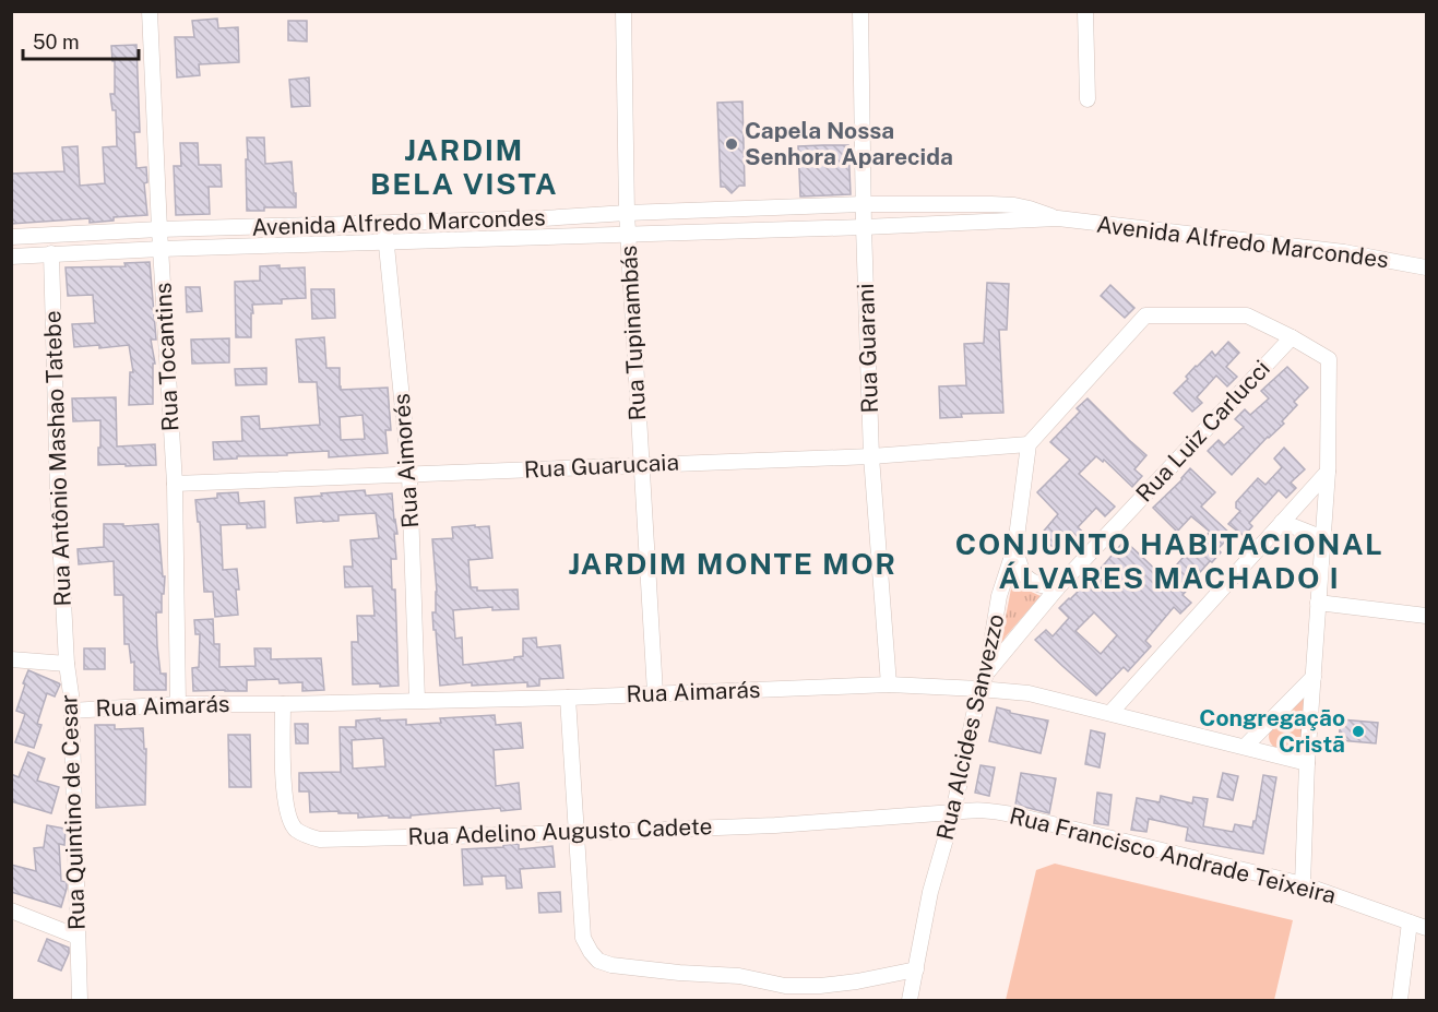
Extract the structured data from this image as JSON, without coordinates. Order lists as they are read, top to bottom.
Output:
{
  "streets": {
    "street": [
      "Avenida Alfredo Marcondes",
      "Rua Tupinambás",
      "Rua Guarani",
      "Rua Tocantins",
      "Rua Luiz Carlucci",
      "Rua Antônio Mashao Tatebe",
      "Rua Aimorés",
      "Rua Guarucaia",
      "Rua Aimarás",
      "Rua Alcides Sanvezzo",
      "Rua Quintino de Cesar",
      "Rua Adelino Augusto Cadete",
      "Rua Francisco Andrade Teixeira"
    ]
  },
  "crossings": [
    ["Avenida Alfredo Marcondes", "Rua Tupinambás"],
    ["Avenida Alfredo Marcondes", "Rua Guarani"],
    ["Avenida Alfredo Marcondes", "Rua Tocantins"],
    ["Avenida Alfredo Marcondes", "Rua Antônio Mashao Tatebe"],
    ["Avenida Alfredo Marcondes", "Rua Aimorés"],
    ["Rua Tupinambás", "Rua Guarucaia"],
    ["Rua Tupinambás", "Rua Aimarás"],
    ["Rua Guarani", "Rua Guarucaia"],
    ["Rua Guarani", "Rua Aimarás"],
    ["Rua Tocantins", "Rua Guarucaia"],
    ["Rua Tocantins", "Rua Aimarás"],
    ["Rua Luiz Carlucci", "Rua Alcides Sanvezzo"],
    ["Rua Antônio Mashao Tatebe", "Rua Quintino de Cesar"],
    ["Rua Aimorés", "Rua Guarucaia"],
    ["Rua Aimorés", "Rua Aimarás"],
    ["Rua Guarucaia", "Rua Alcides Sanvezzo"],
    ["Rua Aimarás", "Rua Alcides Sanvezzo"],
    ["Rua Aimarás", "Rua Quintino de Cesar"],
    ["Rua Aimarás", "Rua Adelino Augusto Cadete"],
    ["Rua Alcides Sanvezzo", "Rua Adelino Augusto Cadete"],
    ["Rua Alcides Sanvezzo", "Rua Francisco Andrade Teixeira"],
    ["Rua Adelino Augusto Cadete", "Rua Francisco Andrade Teixeira"]
  ],
  "districts": ["JARDIM BELA VISTA", "CONJUNTO HABITACIONAL ÁLVARES MACHADO I", "JARDIM MONTE MOR"],
  "places": ["Capela Nossa Senhora Aparecida", "Congregação Cristã"],
  "scale_bar": "50 m"
}
